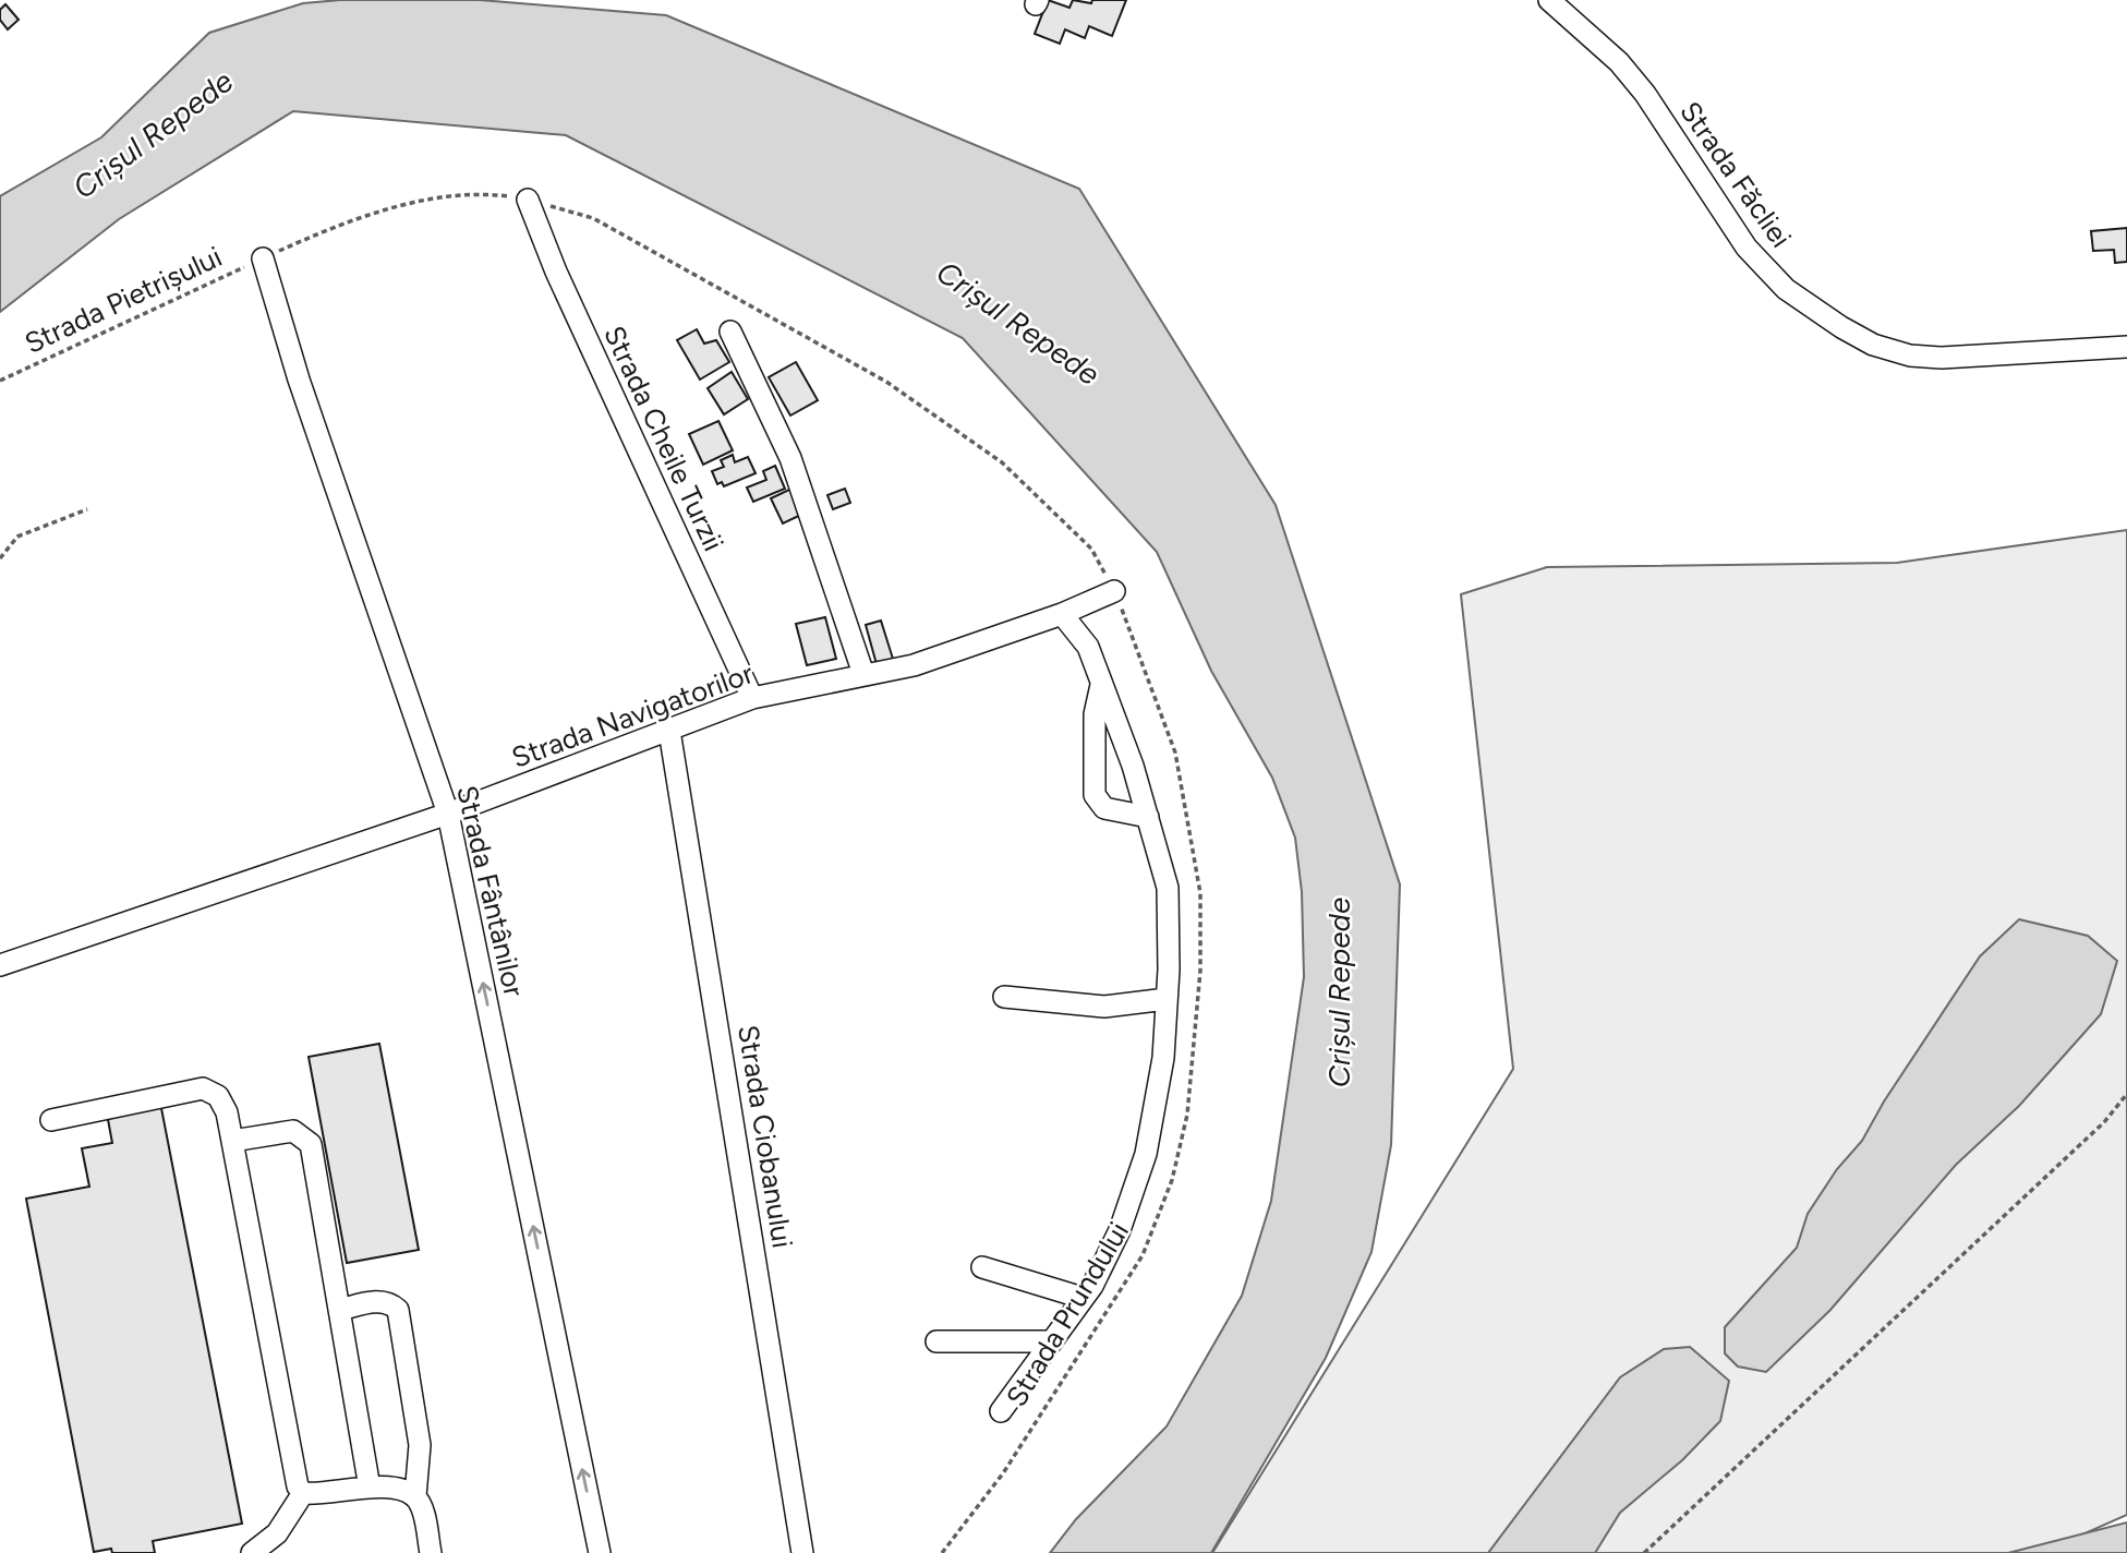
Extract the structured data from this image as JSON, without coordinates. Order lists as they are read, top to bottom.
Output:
{
  "streets": {
    "street": [
      "Strada Făcliei",
      "Strada Cheile Turzii",
      "Strada Navigatorilor",
      "Strada Fântânilor",
      "Strada Ciobanului",
      "Strada Prundului"
    ],
    "path": ["Strada Pietrișului"]
  },
  "crossings": [
    ["Strada Pietrișului", "Strada Fântânilor"],
    ["Strada Cheile Turzii", "Strada Navigatorilor"],
    ["Strada Navigatorilor", "Strada Fântânilor"],
    ["Strada Navigatorilor", "Strada Ciobanului"],
    ["Strada Navigatorilor", "Strada Prundului"]
  ],
  "one_way": ["Strada Fântânilor"],
  "water": ["Crișul Repede"]
}
